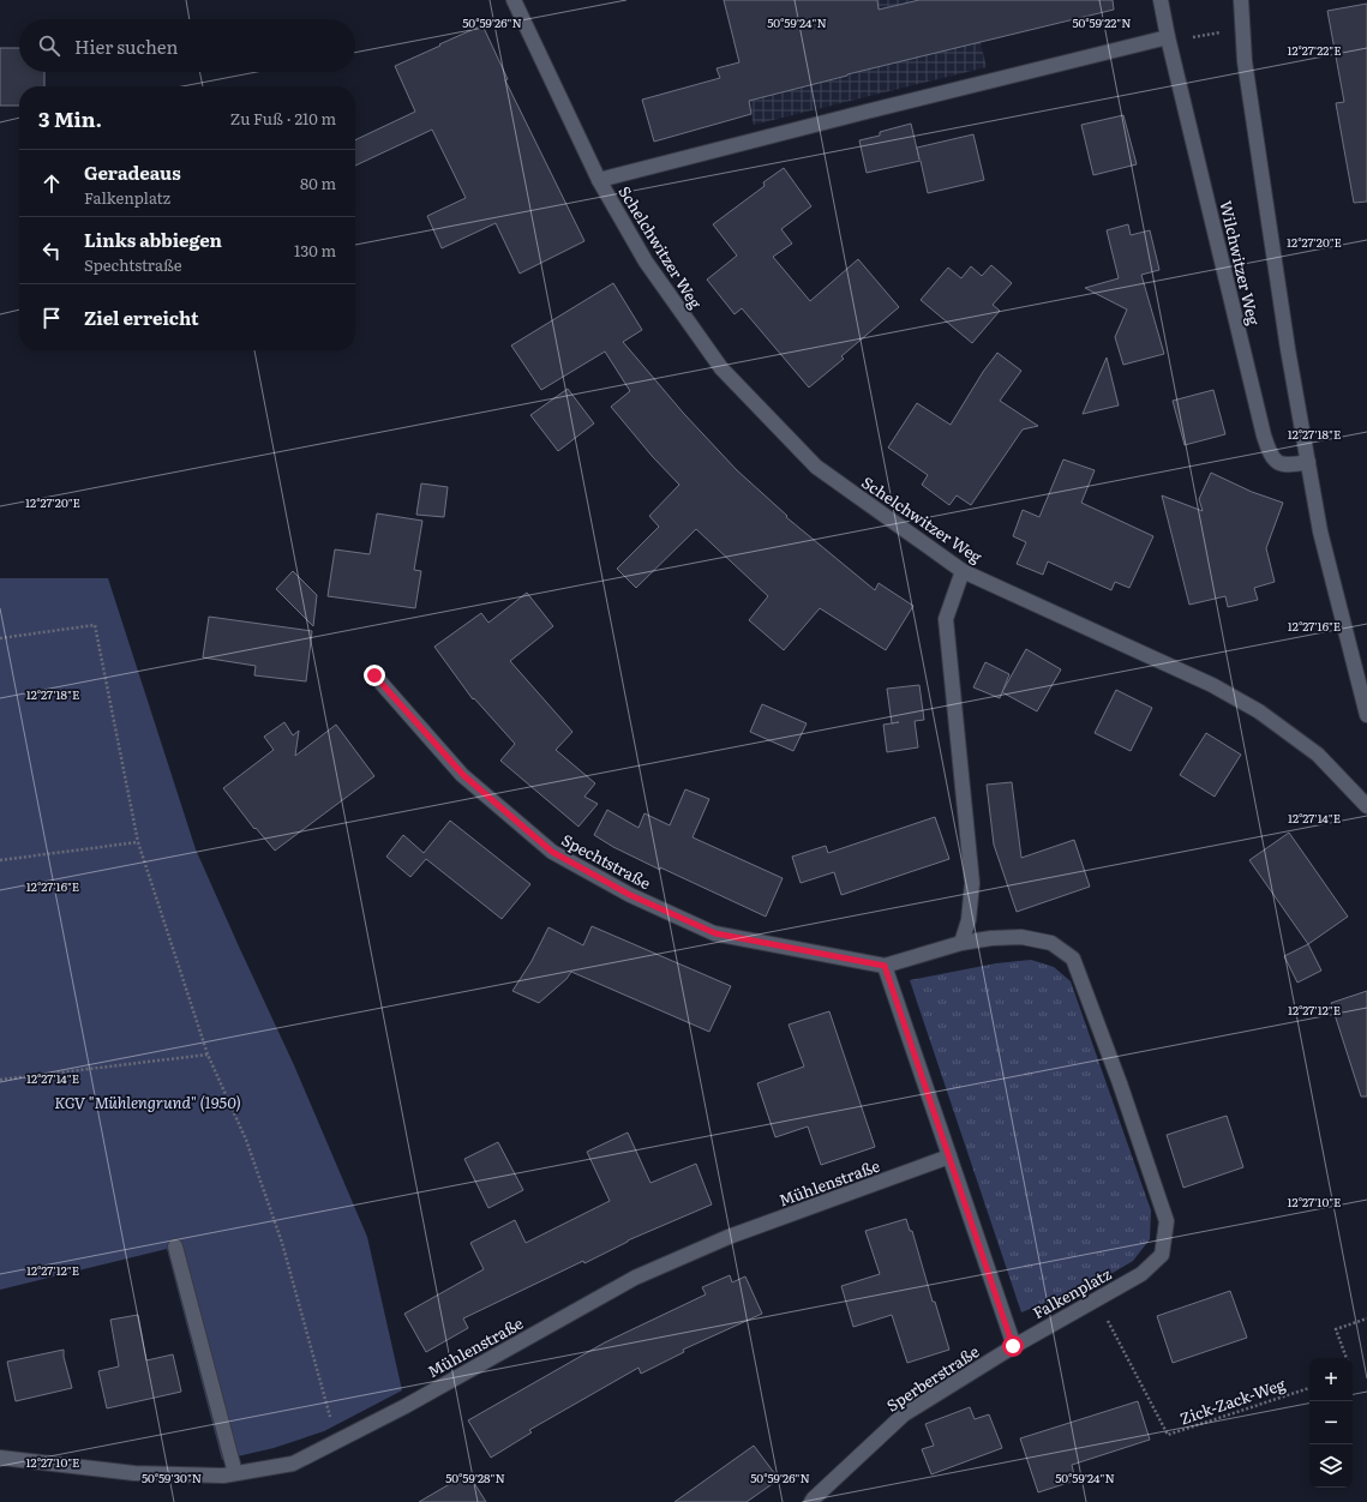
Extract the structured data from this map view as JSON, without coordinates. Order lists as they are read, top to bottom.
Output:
{
  "streets": {
    "street": [
      "Schelchwitzer Weg",
      "Wilchwitzer Weg",
      "Spechtstraße",
      "Mühlenstraße",
      "Falkenplatz",
      "Sperberstraße"
    ],
    "path": ["Zick-Zack-Weg"]
  },
  "crossings": [
    ["Schelchwitzer Weg", "Wilchwitzer Weg"],
    ["Spechtstraße", "Falkenplatz"],
    ["Falkenplatz", "Sperberstraße"],
    ["Falkenplatz", "Zick-Zack-Weg"]
  ],
  "parks": ["KGV \"Mühlengrund\" (1950)"],
  "page": {
    "search": "Hier suchen",
    "heading": ["3 Min.", "Zu Fuß · 210 m"],
    "list": [
      ["Geradeaus", "Falkenplatz", "80 m"],
      ["Links abbiegen", "Spechtstraße", "130 m"],
      "Ziel erreicht"
    ],
    "map_buttons": ["+", "−"]
  },
  "coordinates": [
    "50°59'22\"N",
    "50°59'26\"N",
    "50°59'24\"N",
    "12°27'22\"E",
    "12°27'20\"E",
    "12°27'18\"E",
    "12°27'16\"E",
    "12°27'14\"E",
    "12°27'12\"E",
    "12°27'10\"E",
    "50°59'30\"N",
    "50°59'28\"N"
  ]
}
